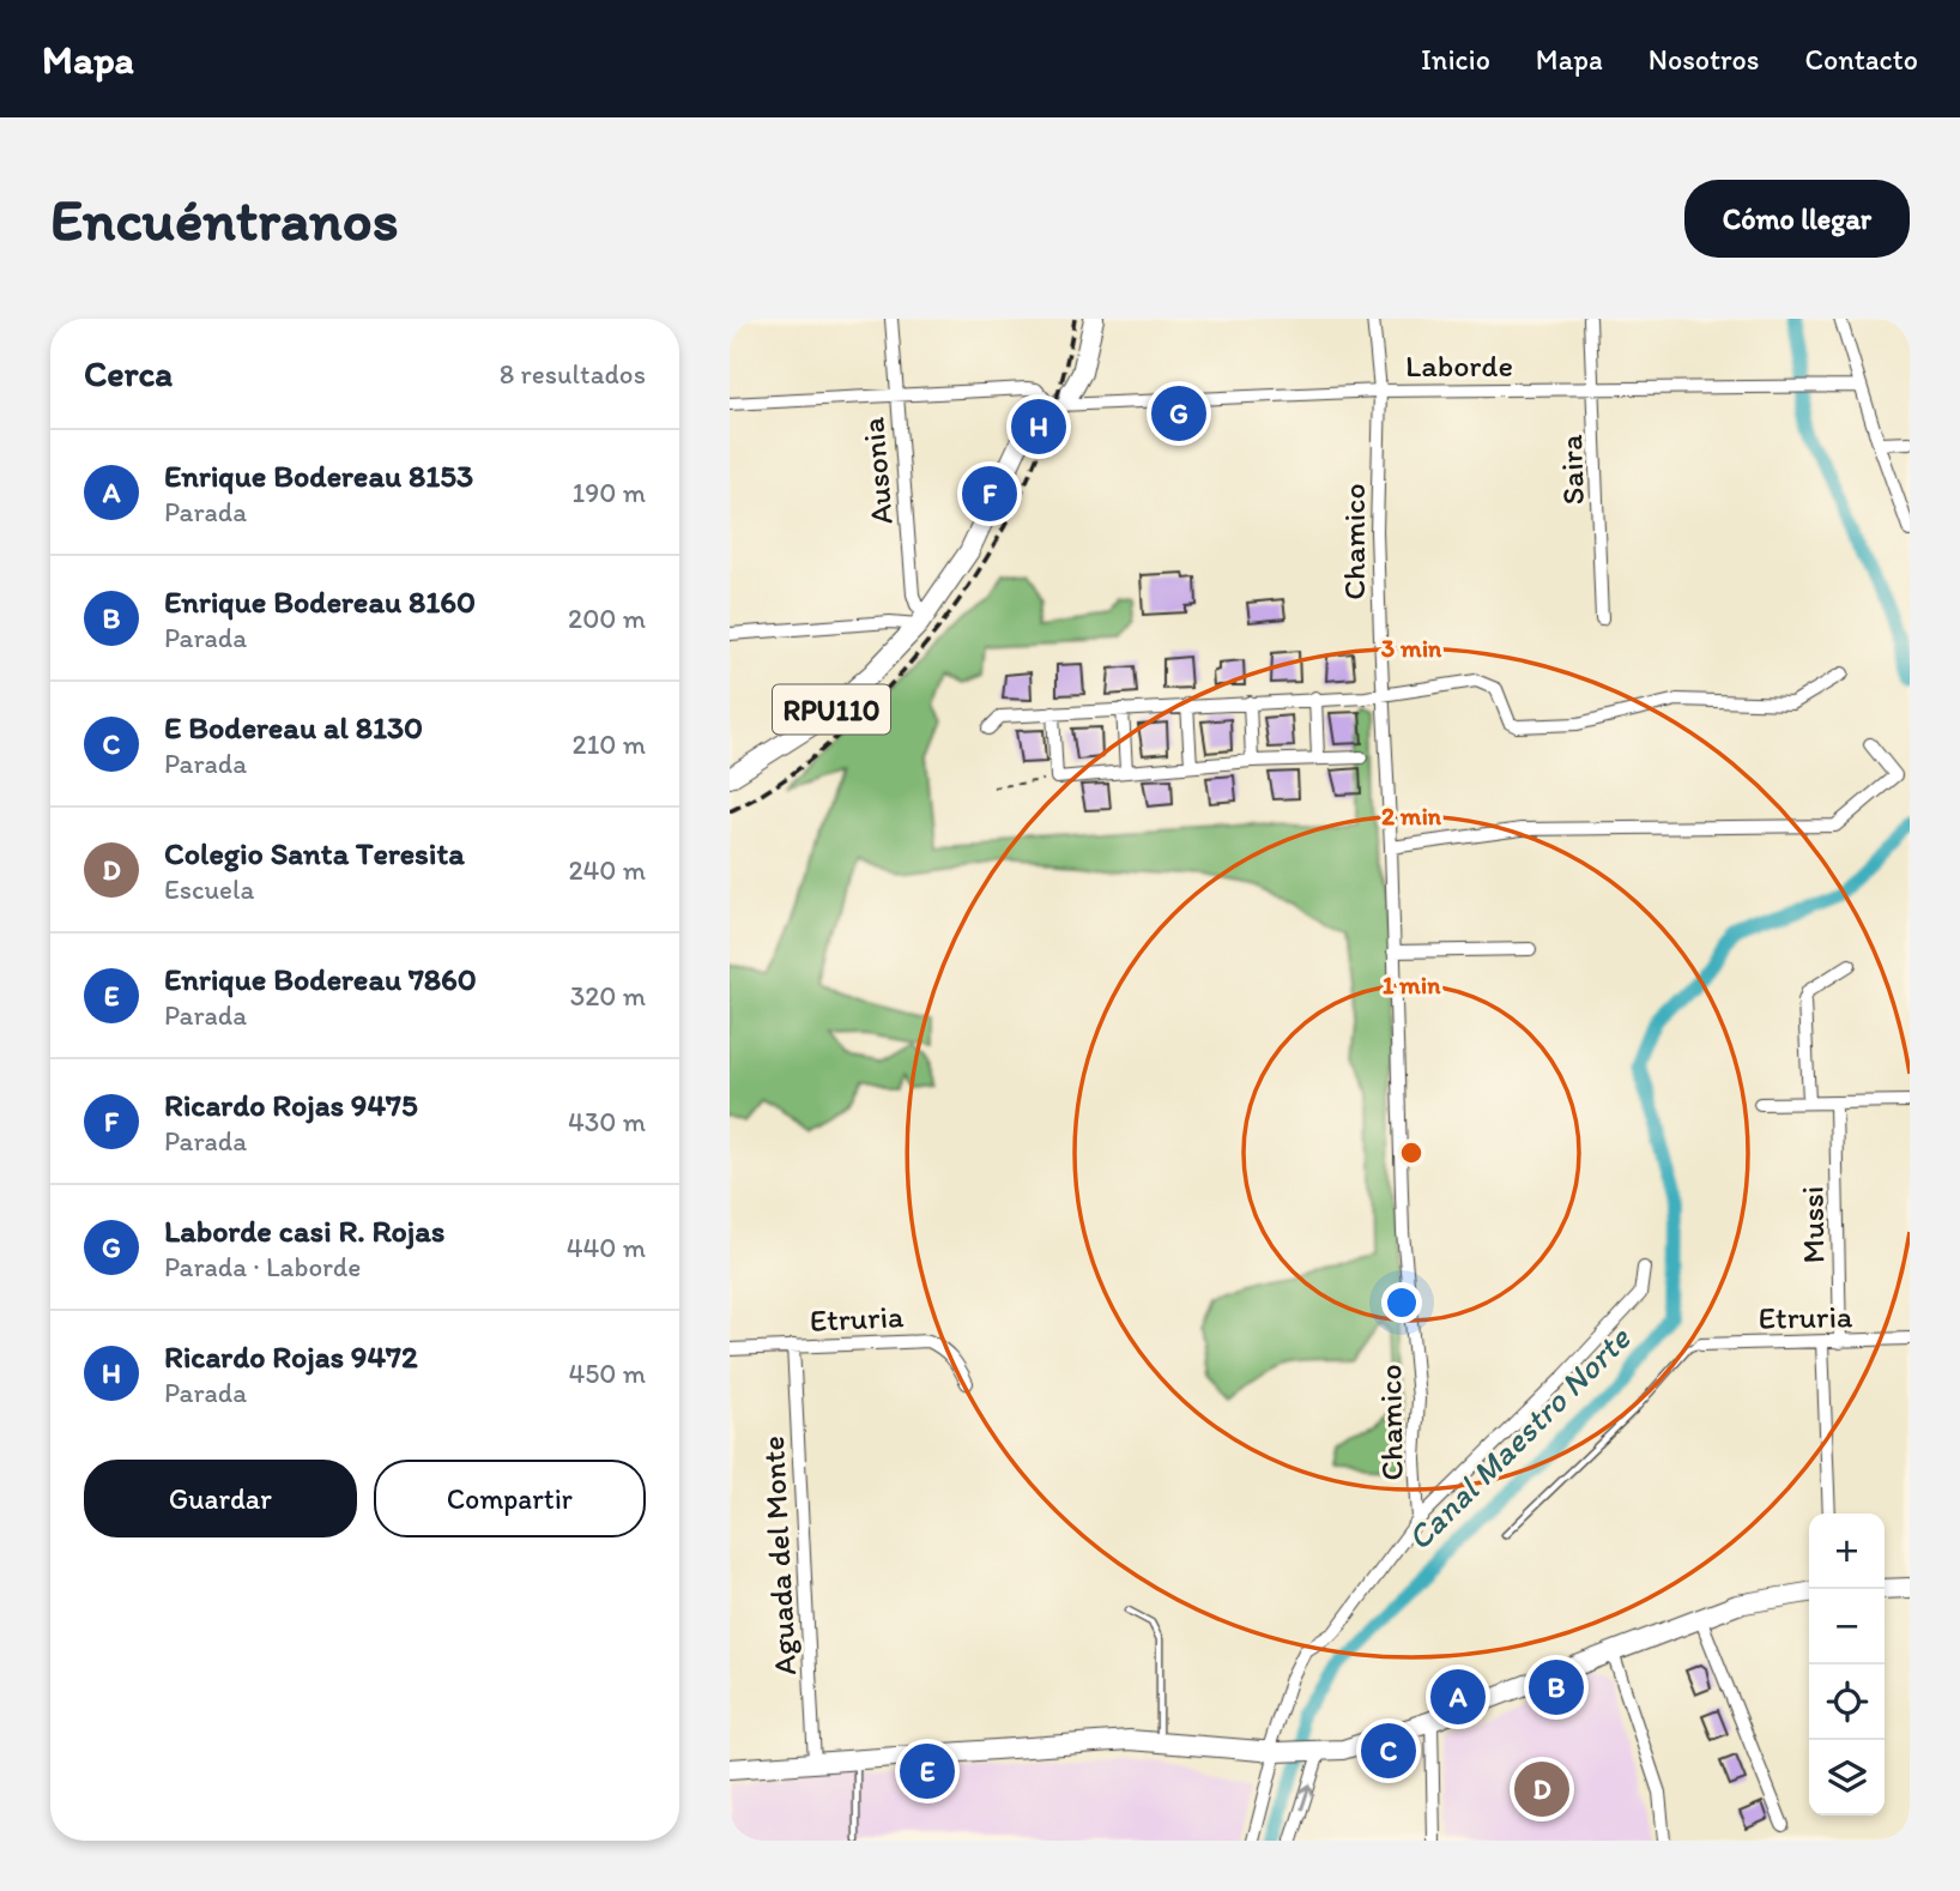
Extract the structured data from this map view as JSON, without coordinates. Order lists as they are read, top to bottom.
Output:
{
  "streets": {
    "main road": ["RPU110"],
    "street": [
      "Laborde",
      "Saira",
      "Ausonia",
      "Chamico",
      "Mussi",
      "Etruria",
      "Aguada del Monte"
    ]
  },
  "crossings": [
    ["Laborde", "Saira"],
    ["Laborde", "Chamico"],
    ["Laborde", "RPU110"],
    ["Ausonia", "RPU110"],
    ["Mussi", "Etruria"],
    ["Etruria", "Aguada del Monte"]
  ],
  "water": ["Canal Maestro Norte"],
  "page": {
    "header": "Mapa",
    "nav": [
      "Inicio",
      "Mapa",
      "Nosotros",
      "Contacto"
    ],
    "buttons": [
      "Cómo llegar",
      ["Guardar", "Compartir"]
    ],
    "title": "Encuéntranos",
    "heading": ["Cerca", "8 resultados"],
    "pins": [
      "G",
      "H",
      "F",
      "B",
      "A",
      "C",
      "E",
      "D"
    ],
    "list": [
      {
        "mark": "A",
        "name": "Enrique Bodereau 8153",
        "note": "Parada",
        "value": "190 m"
      },
      {
        "mark": "B",
        "name": "Enrique Bodereau 8160",
        "note": "Parada",
        "value": "200 m"
      },
      {
        "mark": "C",
        "name": "E Bodereau al 8130",
        "note": "Parada",
        "value": "210 m"
      },
      {
        "mark": "D",
        "name": "Colegio Santa Teresita",
        "note": "Escuela",
        "value": "240 m"
      },
      {
        "mark": "E",
        "name": "Enrique Bodereau 7860",
        "note": "Parada",
        "value": "320 m"
      },
      {
        "mark": "F",
        "name": "Ricardo Rojas 9475",
        "note": "Parada",
        "value": "430 m"
      },
      {
        "mark": "G",
        "name": "Laborde casi R. Rojas",
        "note": "Parada · Laborde",
        "value": "440 m"
      },
      {
        "mark": "H",
        "name": "Ricardo Rojas 9472",
        "note": "Parada",
        "value": "450 m"
      }
    ],
    "map_buttons": ["+", "−"]
  },
  "rings": ["3 min", "2 min", "1 min"]
}
